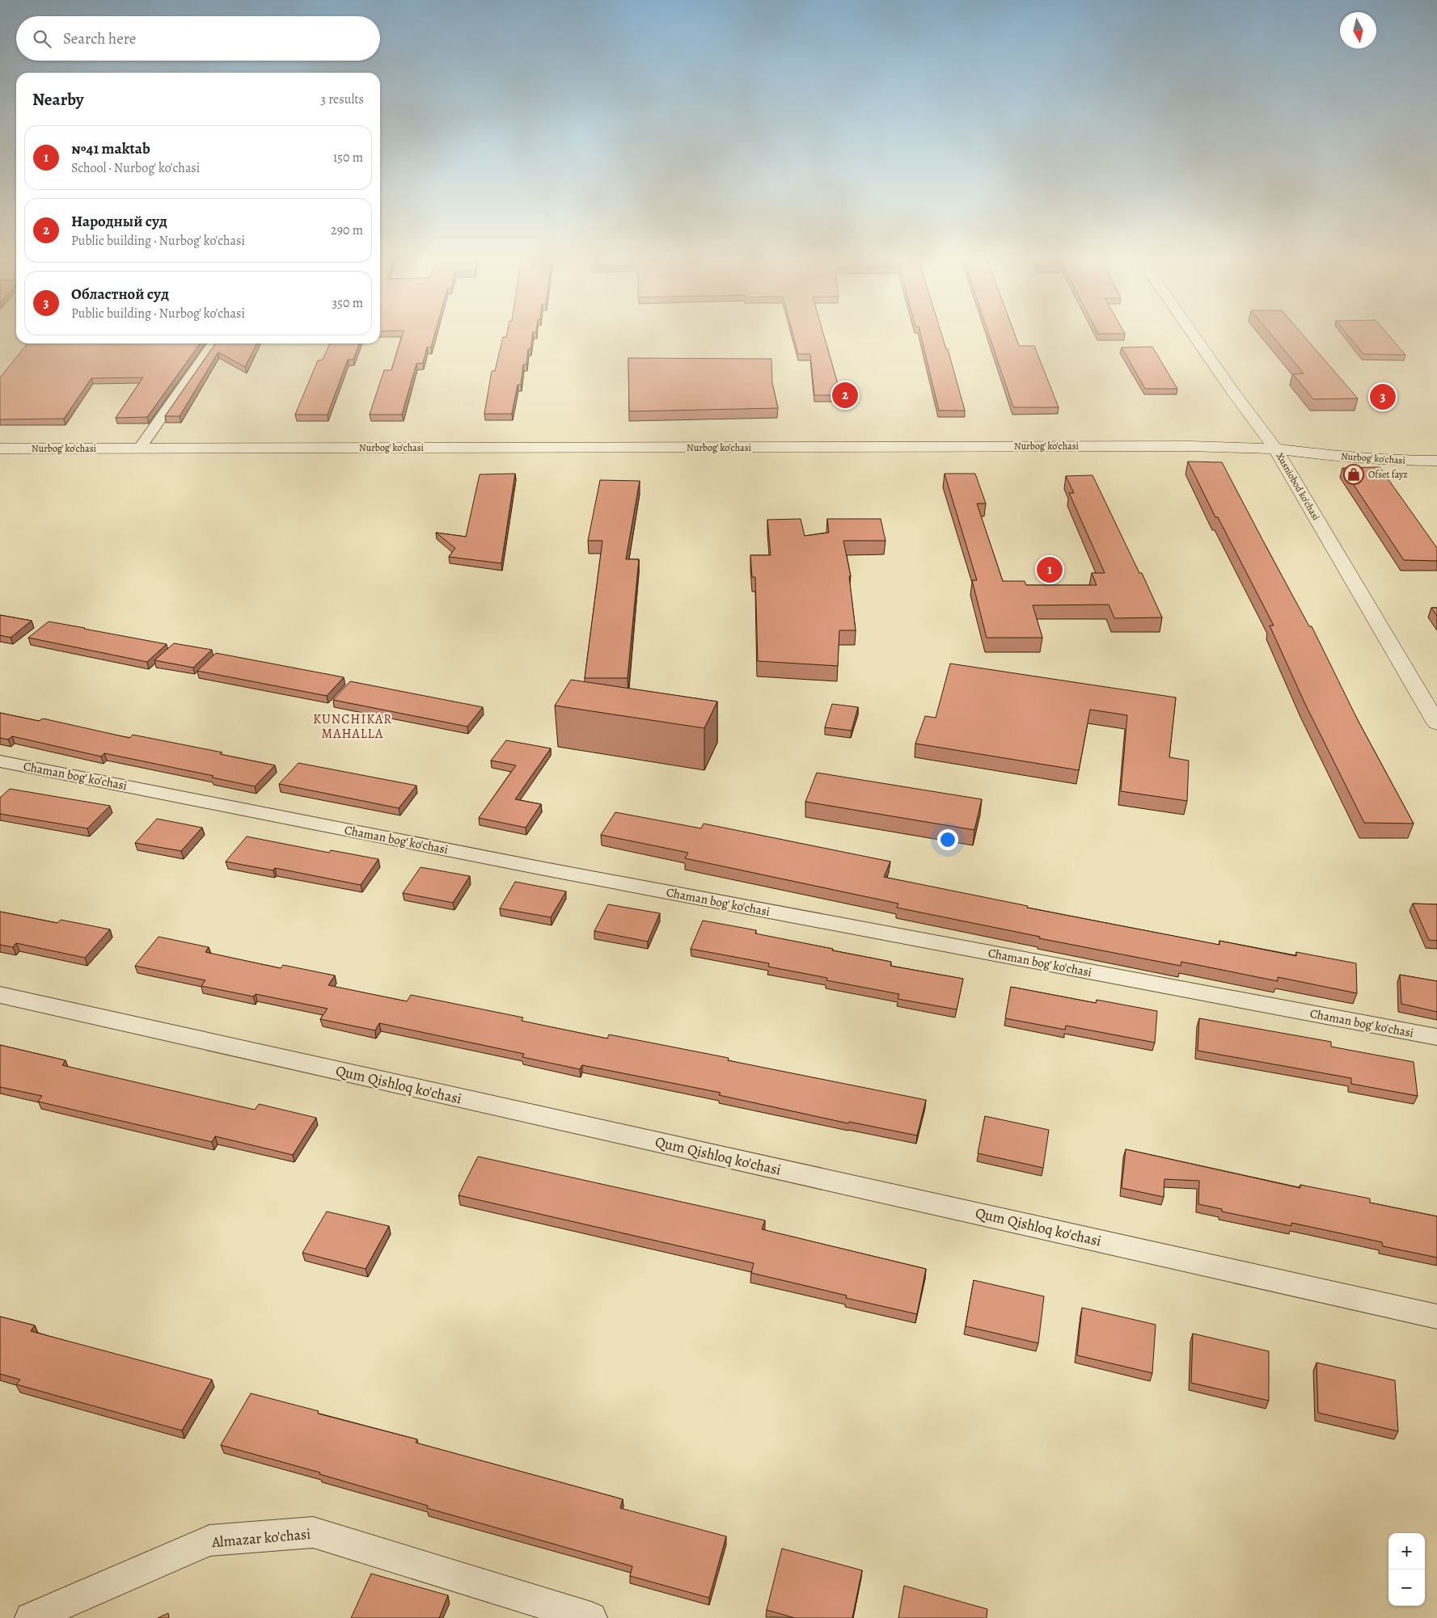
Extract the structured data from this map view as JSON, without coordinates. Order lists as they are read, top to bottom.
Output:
{
  "streets": {
    "street": [
      "Nurbog' ko'chasi",
      "Xusniobod ko'chasi",
      "Chaman bog' ko'chasi",
      "Qum Qishloq ko'chasi",
      "Almazar ko'chasi"
    ]
  },
  "crossings": [
    ["Nurbog' ko'chasi", "Xusniobod ko'chasi"]
  ],
  "districts": ["KUNCHIKAR MAHALLA"],
  "places": {
    "shop": ["Ofset fayz"]
  },
  "north": "bottom",
  "page": {
    "search": "Search here",
    "heading": ["Nearby", "3 results"],
    "list": [
      {
        "mark": "1",
        "name": "№41 maktab",
        "note": "School · Nurbog' ko'chasi",
        "value": "150 m"
      },
      {
        "mark": "2",
        "name": "Народный суд",
        "note": "Public building · Nurbog' ko'chasi",
        "value": "290 m"
      },
      {
        "mark": "3",
        "name": "Областной суд",
        "note": "Public building · Nurbog' ko'chasi",
        "value": "350 m"
      }
    ],
    "pins": ["2", "3", "1"],
    "map_buttons": ["+", "−"]
  }
}
